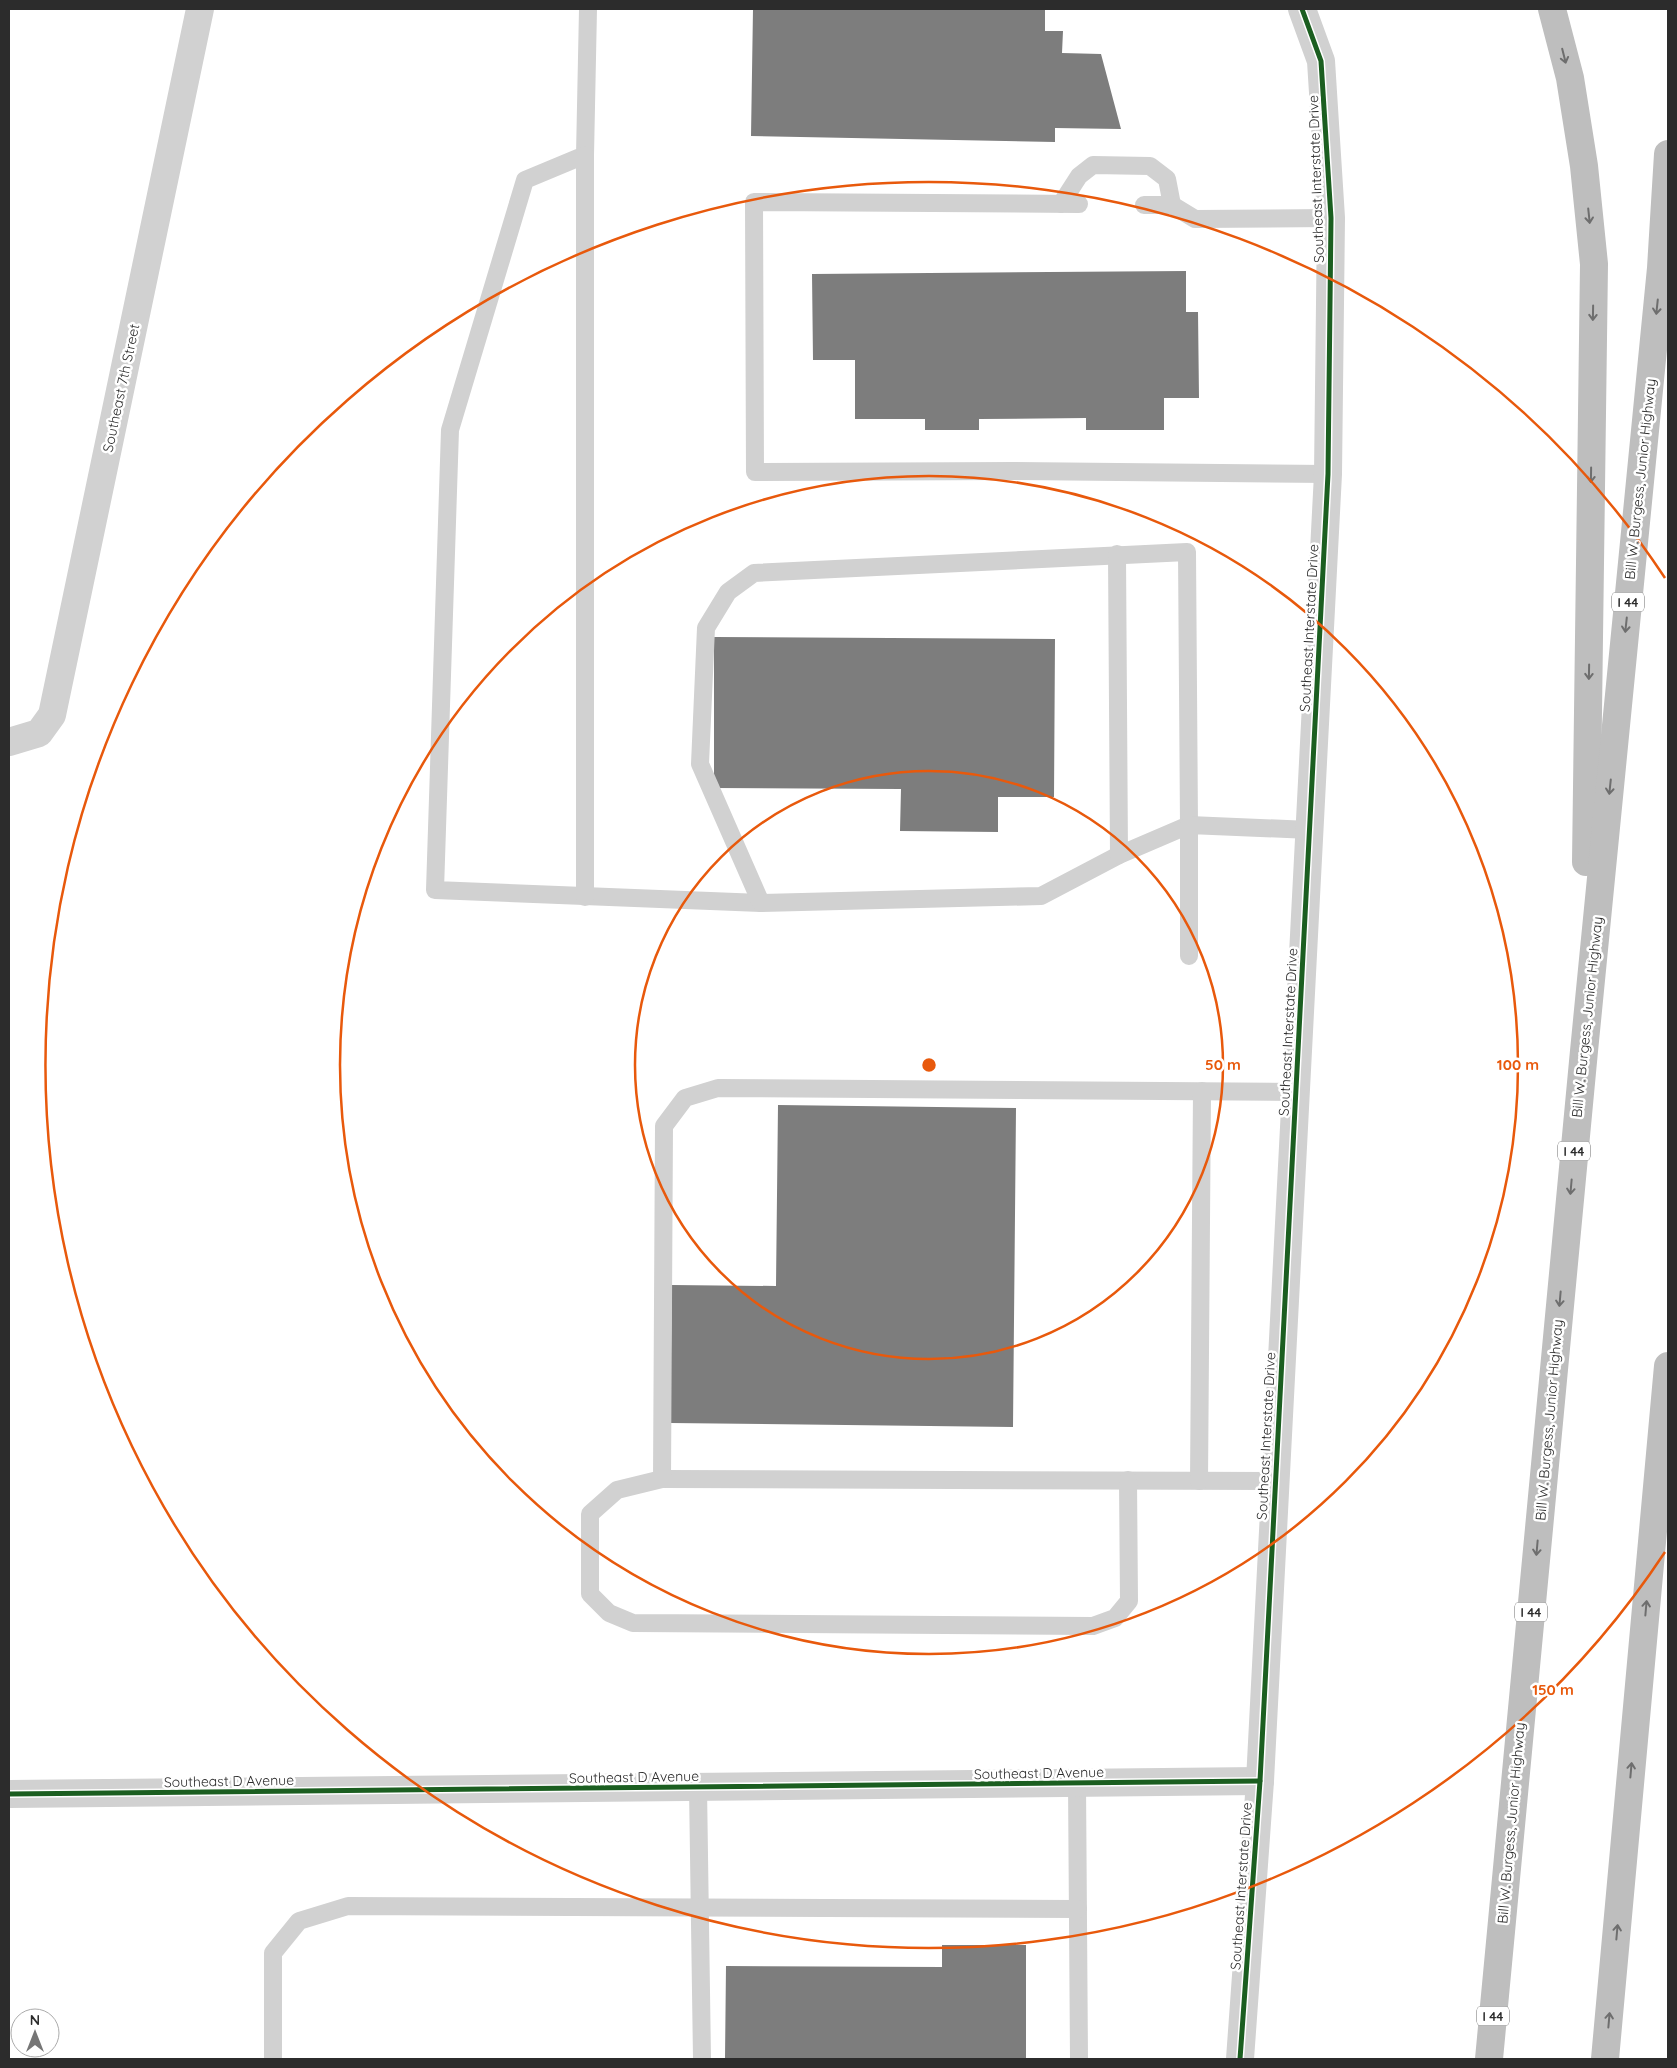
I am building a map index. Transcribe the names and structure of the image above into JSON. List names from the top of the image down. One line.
{"streets":{"highway":["Bill W. Burgess, Junior Highway","I 44"],"street":["Southeast Interstate Drive","Southeast 7th Street","Southeast D Avenue"]},"crossings":[["Southeast Interstate Drive","Southeast D Avenue"]],"north":"top","rings":["50 m","100 m","150 m"]}
